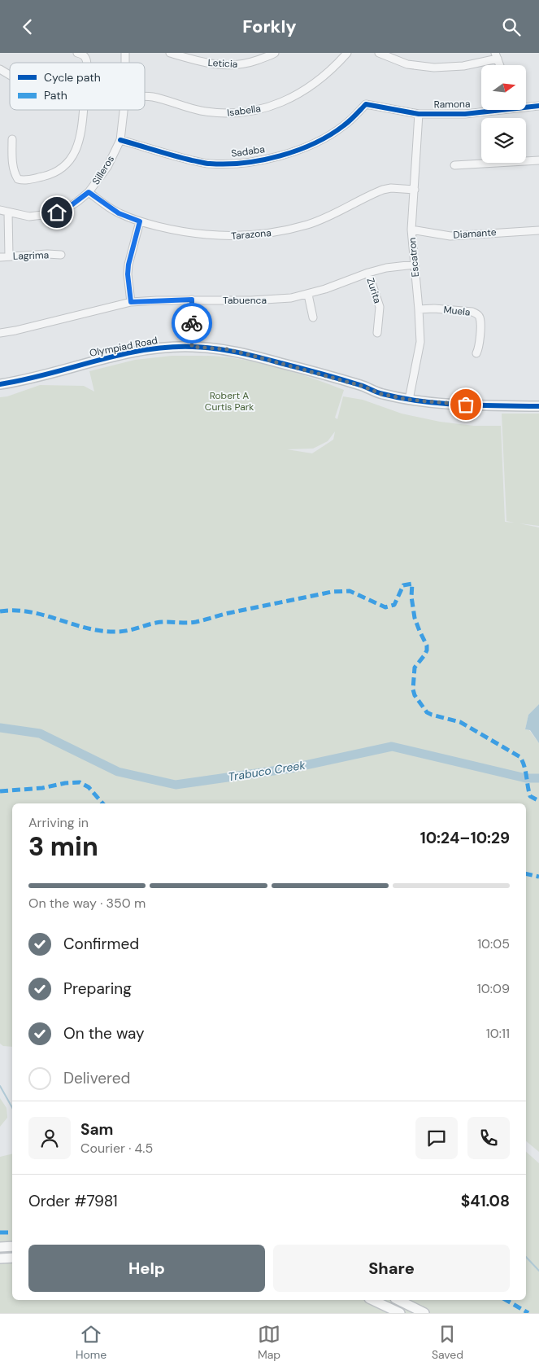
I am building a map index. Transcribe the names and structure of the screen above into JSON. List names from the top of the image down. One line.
{"streets":{"main road":["Olympiad Road"],"street":["Leticia","Ramona","Isabella","Sadaba","Silleros","Diamante","Tarazona","Lagrima","Escatron","Zurita","Tabuenca","Muela"]},"crossings":[["Ramona","Sadaba"],["Ramona","Escatron"],["Sadaba","Silleros"],["Silleros","Tarazona"],["Diamante","Escatron"],["Tarazona","Escatron"],["Escatron","Tabuenca"],["Escatron","Muela"],["Escatron","Olympiad Road"],["Zurita","Tabuenca"]],"water":["Trabuco Creek"],"parks":["Robert A Curtis Park"],"legend":["Cycle path","Path"],"north":"right","page":{"header":"Forkly","heading":["3 min","Arriving in","10:24–10:29"],"panel":["Sam","Courier · 4.5","Order #7981","$41.08"],"bar":"On the way · 350 m","list":[["Confirmed","10:05"],["Preparing","10:09"],["On the way","10:11"],"Delivered"],"buttons":["Help","Share"],"tabs":["Home","Map","Saved"]}}
